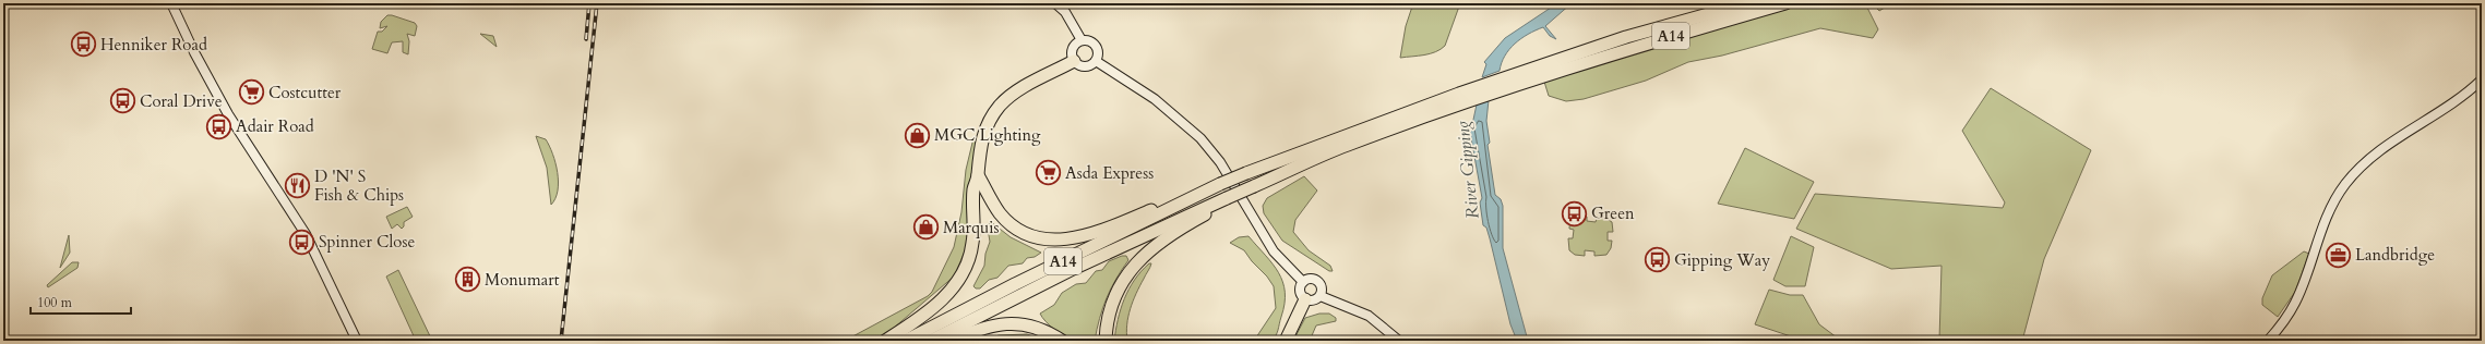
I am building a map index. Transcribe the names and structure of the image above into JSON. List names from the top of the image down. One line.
{"streets":{"highway":["A14"]},"water":["River Gipping"],"places":{"bus stop":["Henniker Road","Coral Drive","Adair Road","Green","Spinner Close","Gipping Way"],"supermarket":["Costcutter","Asda Express"],"shop":["MGC Lighting","Marquis"],"restaurant":["D 'N' S Fish & Chips"],"office":["Landbridge"],"building":["Monumart"]},"scale_bar":"100 m"}
